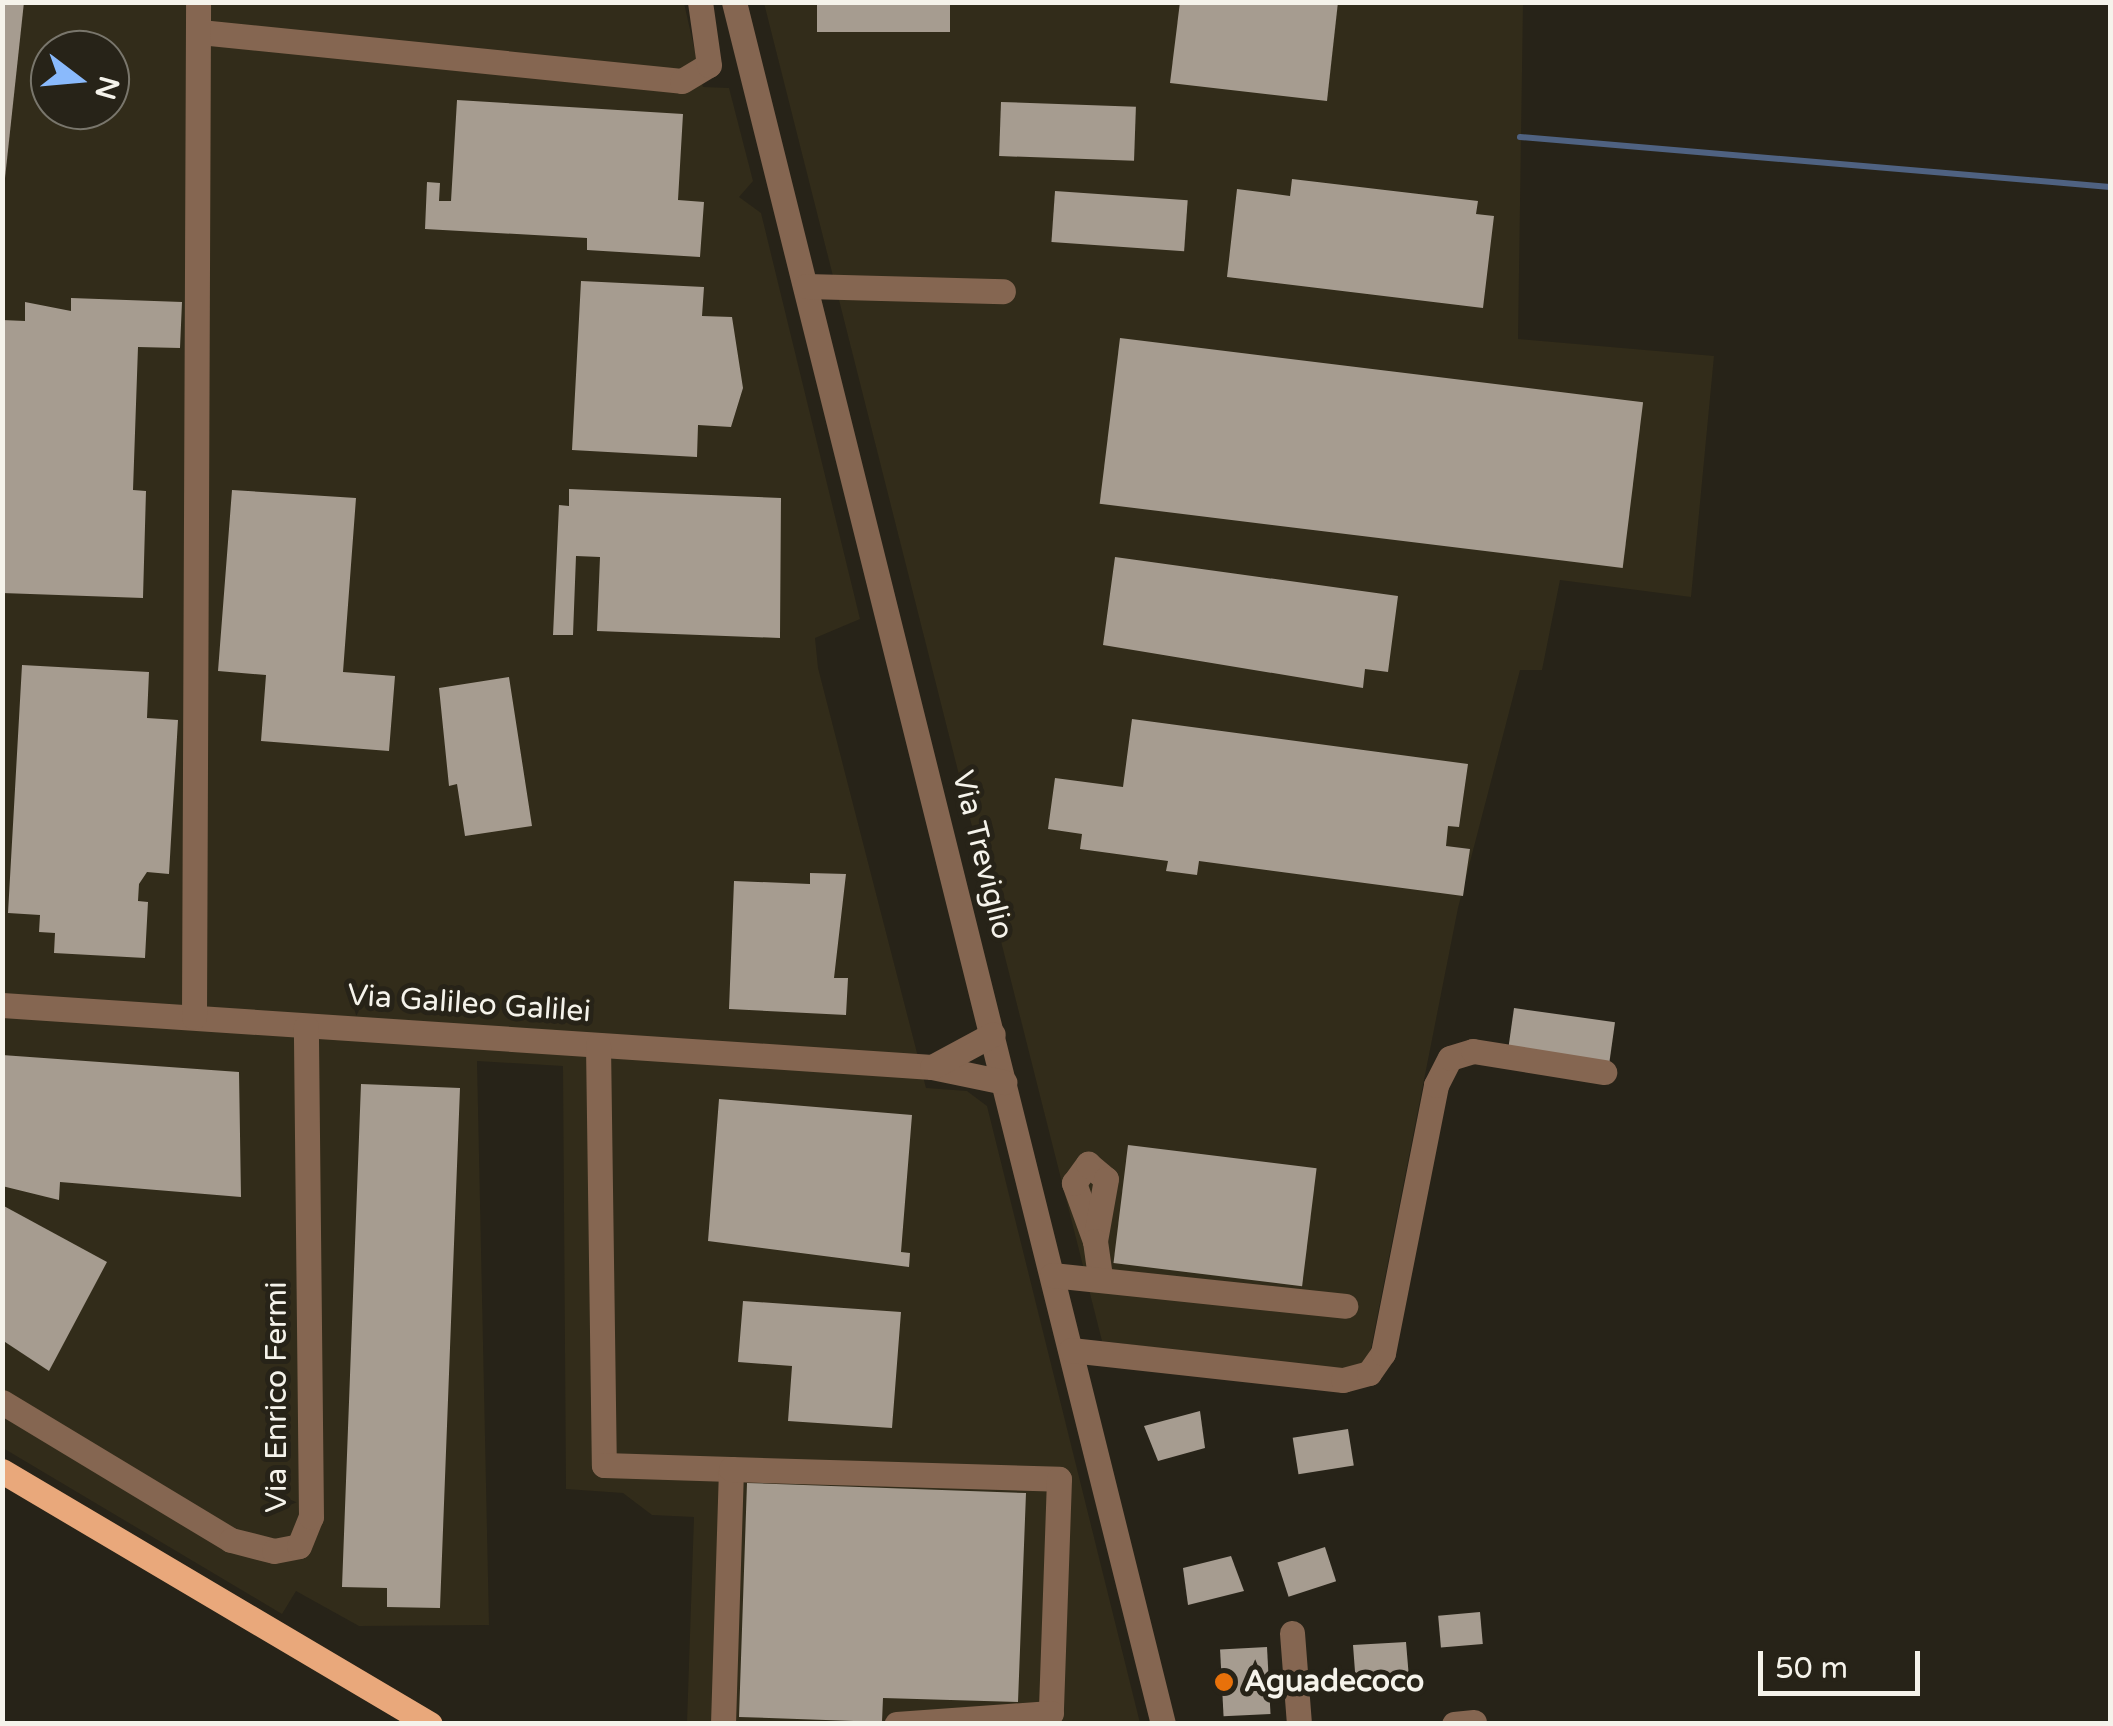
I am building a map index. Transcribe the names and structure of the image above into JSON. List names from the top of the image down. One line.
{"streets":{"street":["Via Treviglio","Via Galileo Galilei","Via Enrico Fermi"]},"crossings":[["Via Treviglio","Via Galileo Galilei"],["Via Galileo Galilei","Via Enrico Fermi"]],"places":["Aguadecoco"],"scale_bar":"50 m","north":"right"}
